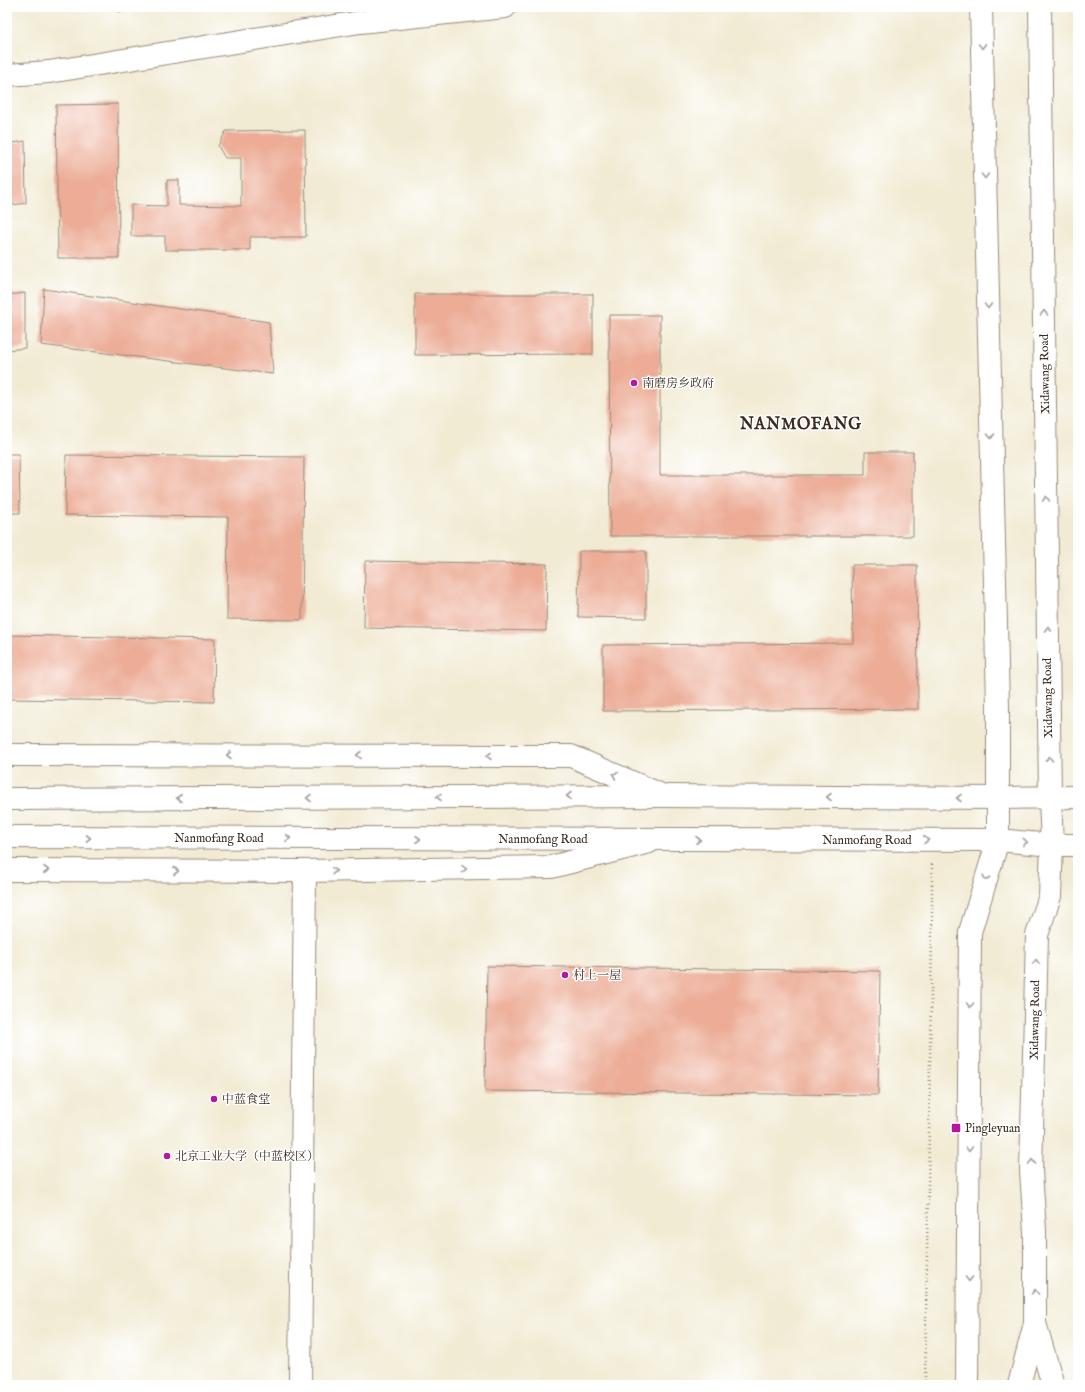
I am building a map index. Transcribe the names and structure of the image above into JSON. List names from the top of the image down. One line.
{"streets":{"main road":["Xidawang Road","Nanmofang Road"]},"crossings":[["Xidawang Road","Nanmofang Road"]],"districts":["NANMOFANG"],"places":{"other":["南磨房乡政府","村上一屋","中蓝食堂","北京工业大学（中蓝校区）"],"transit":["Pingleyuan"]}}
